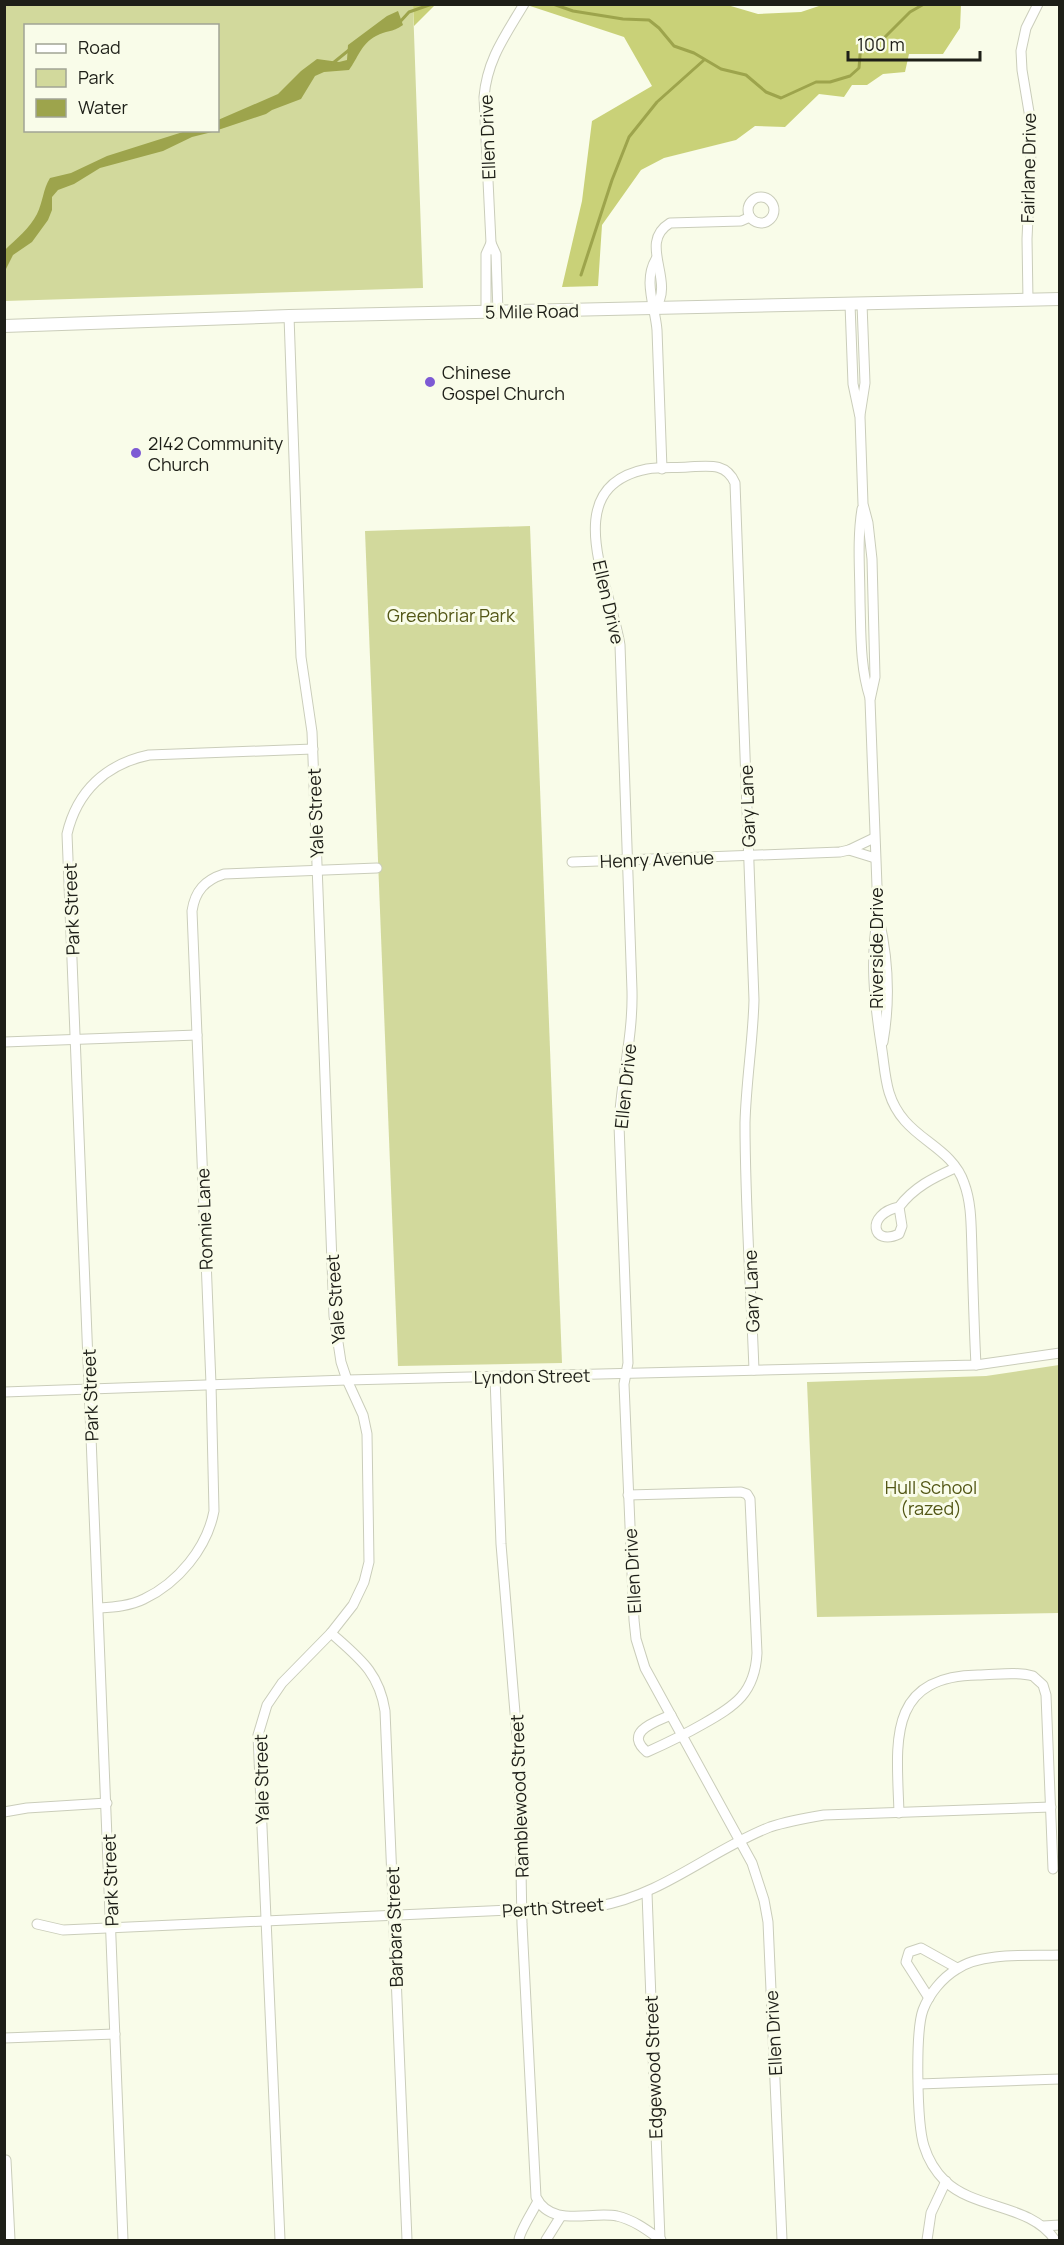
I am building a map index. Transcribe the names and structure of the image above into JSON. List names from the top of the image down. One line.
{"streets":{"main road":["5 Mile Road"],"street":["Ellen Drive","Fairlane Drive","Gary Lane","Yale Street","Henry Avenue","Park Street","Riverside Drive","Ronnie Lane","Lyndon Street","Ramblewood Street","Perth Street","Barbara Street","Edgewood Street"]},"crossings":[["Ellen Drive","5 Mile Road"],["Ellen Drive","Gary Lane"],["Ellen Drive","Henry Avenue"],["Ellen Drive","Lyndon Street"],["Ellen Drive","Perth Street"],["Fairlane Drive","5 Mile Road"],["5 Mile Road","Yale Street"],["5 Mile Road","Riverside Drive"],["Gary Lane","Henry Avenue"],["Gary Lane","Lyndon Street"],["Yale Street","Park Street"],["Yale Street","Ronnie Lane"],["Yale Street","Lyndon Street"],["Yale Street","Perth Street"],["Yale Street","Barbara Street"],["Henry Avenue","Riverside Drive"],["Park Street","Ronnie Lane"],["Park Street","Lyndon Street"],["Park Street","Perth Street"],["Riverside Drive","Lyndon Street"],["Ronnie Lane","Lyndon Street"],["Lyndon Street","Ramblewood Street"],["Ramblewood Street","Perth Street"],["Perth Street","Barbara Street"],["Perth Street","Edgewood Street"]],"parks":["Greenbriar Park","Hull School (razed)"],"places":["Chinese Gospel Church","2|42 Community Church"],"legend":["Road","Park","Water"],"scale_bar":"100 m"}
